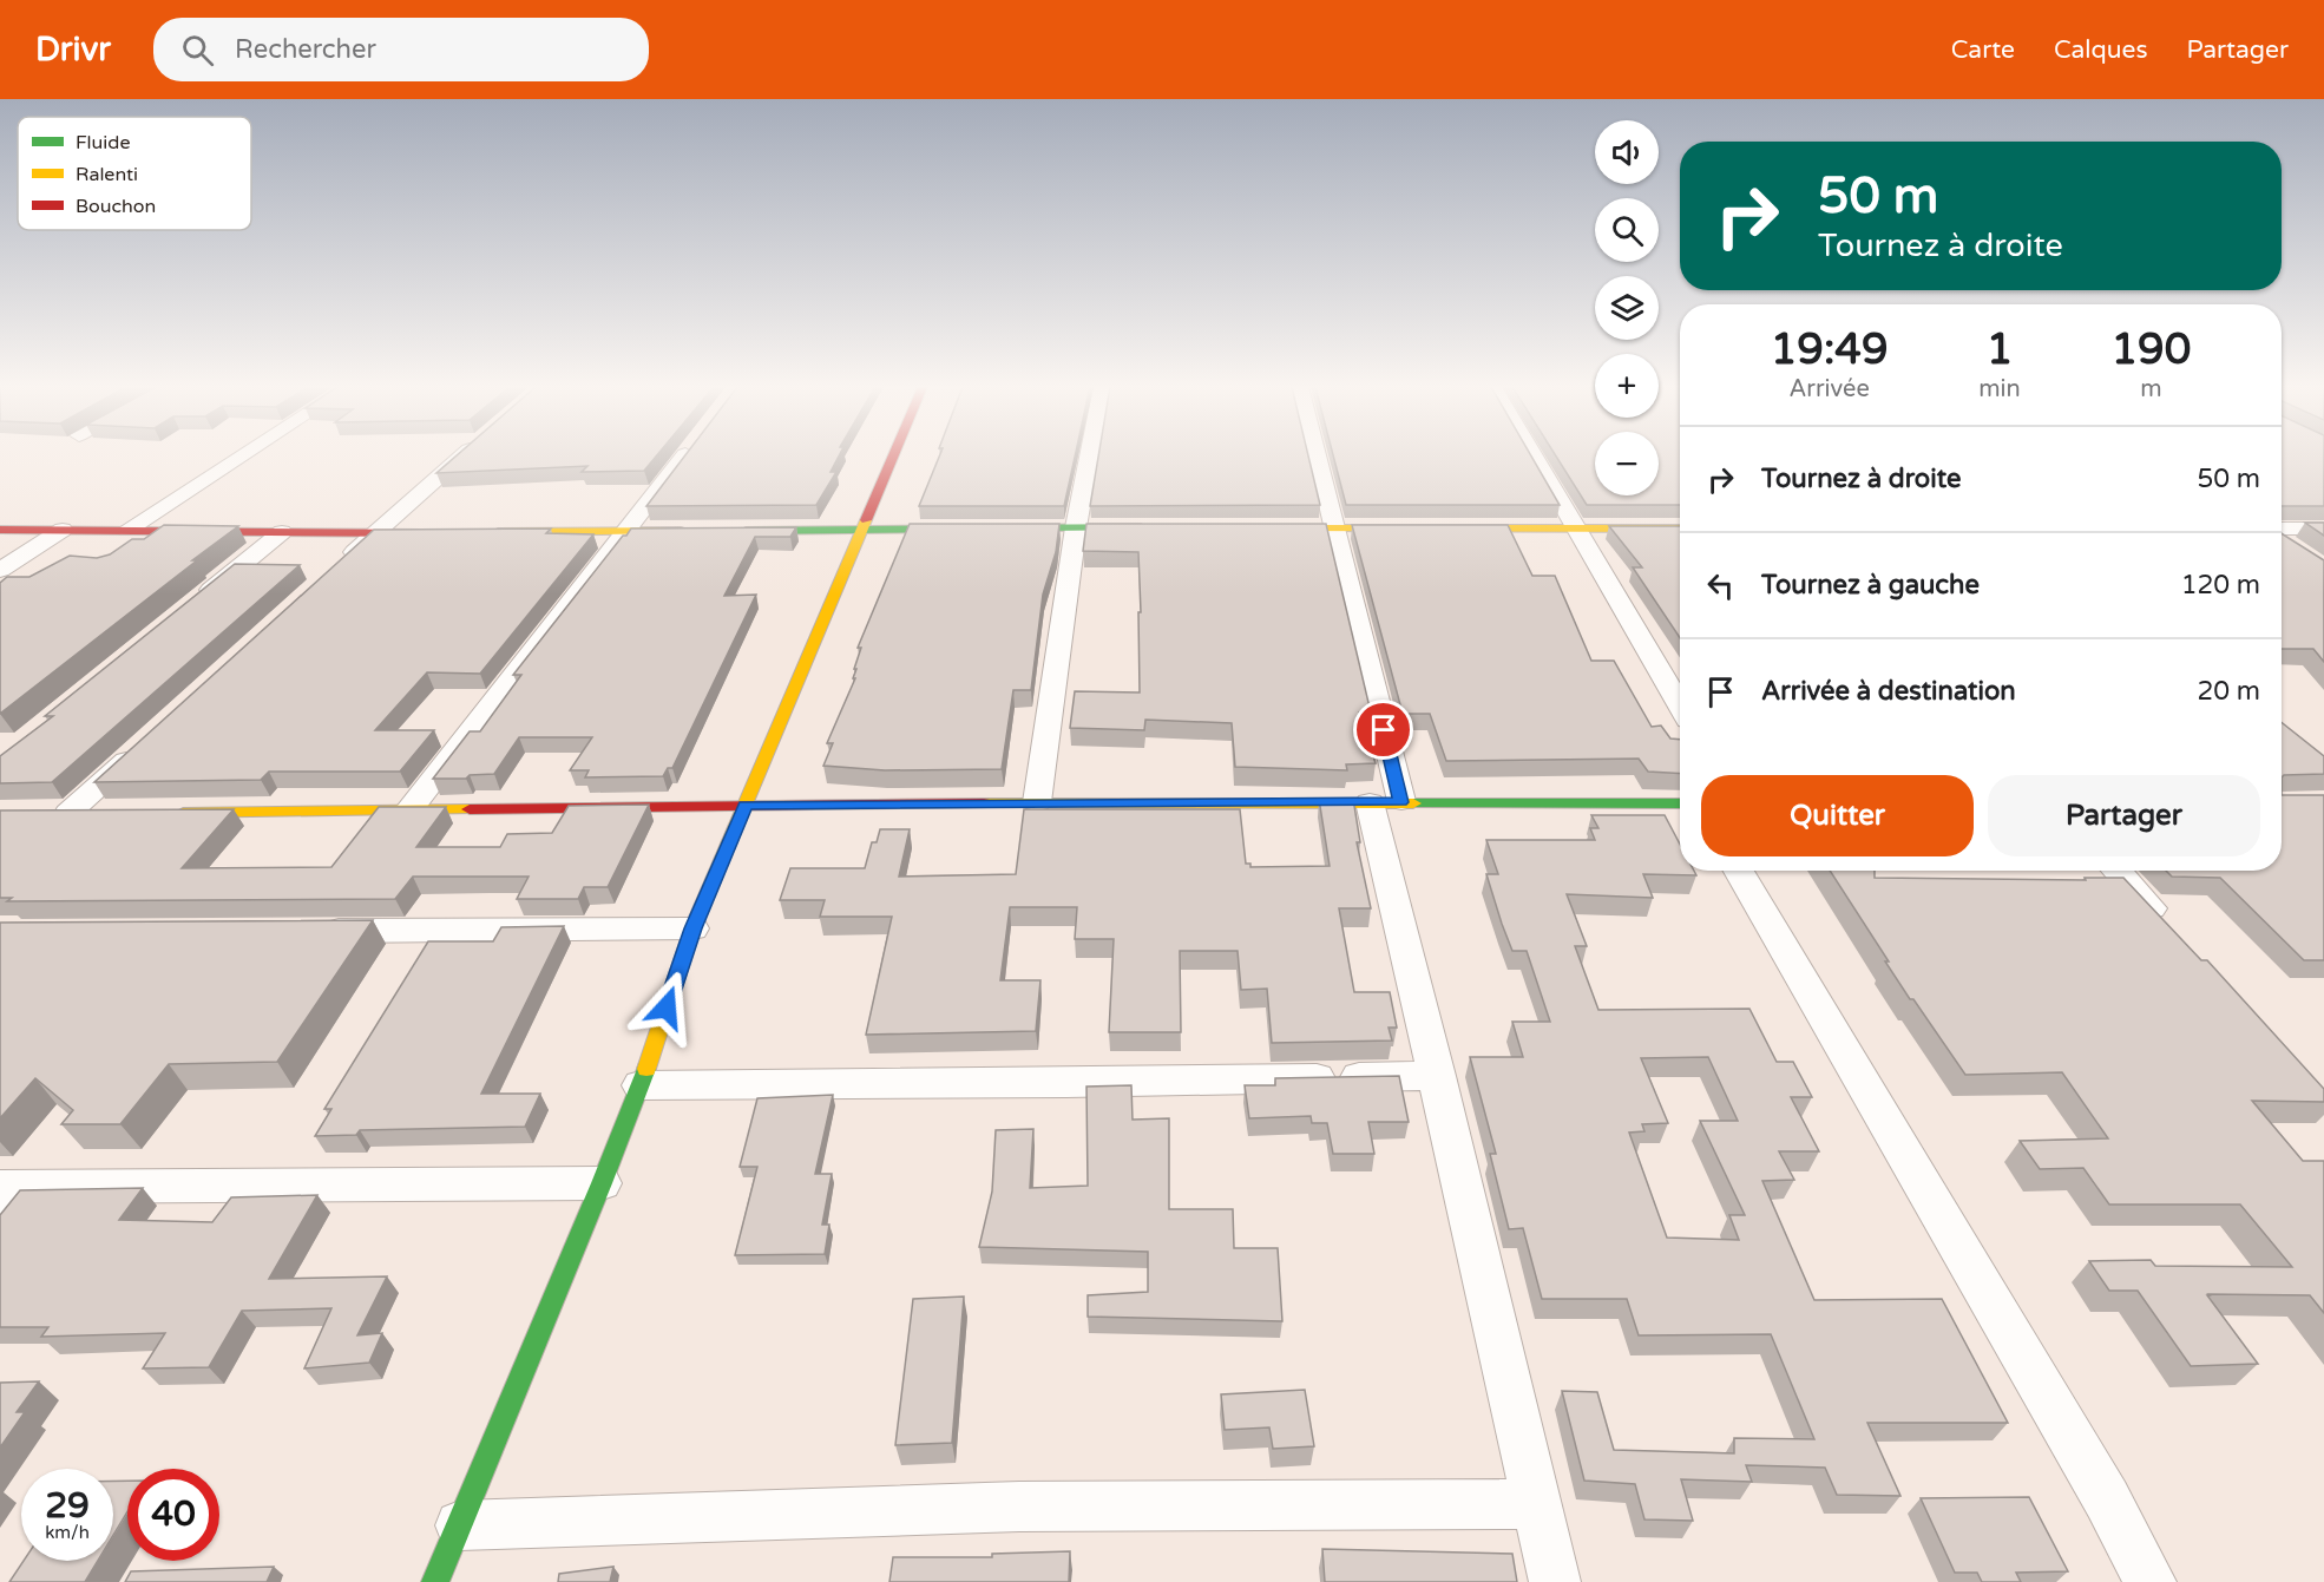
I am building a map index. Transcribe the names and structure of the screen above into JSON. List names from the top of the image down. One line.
{"legend":["Fluide","Ralenti","Bouchon"],"page":{"header":"Drivr","search":"Rechercher","nav":["Carte","Calques","Partager"],"map_buttons":["+","−"],"turn":["50 m","Tournez à droite"],"eta":["19:49","Arrivée","1","min","190","m"],"list":[{"name":"Tournez à droite","value":"50 m"},{"name":"Tournez à gauche","value":"120 m"},{"name":"Arrivée à destination","value":"20 m"}],"buttons":["Quitter","Partager"],"speed":"29 km/h","limit":"40"}}
